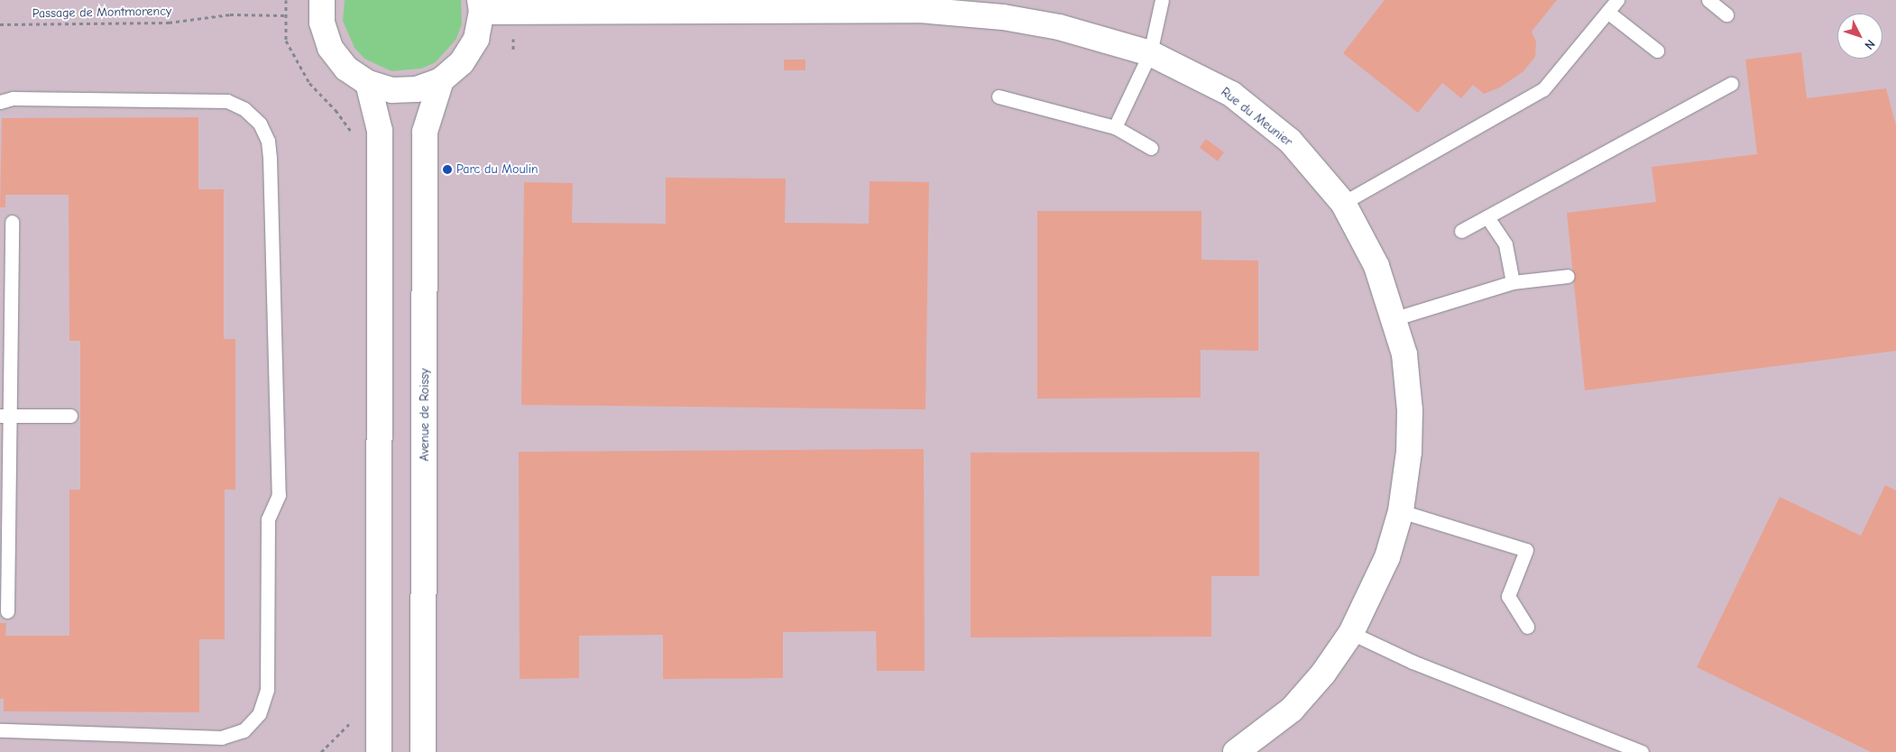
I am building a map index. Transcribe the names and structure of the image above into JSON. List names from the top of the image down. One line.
{"streets":{"street":["Rue du Meunier","Avenue de Roissy"],"path":["Passage de Montmorency"]},"places":["Parc du Moulin"],"north":"bottom right"}
